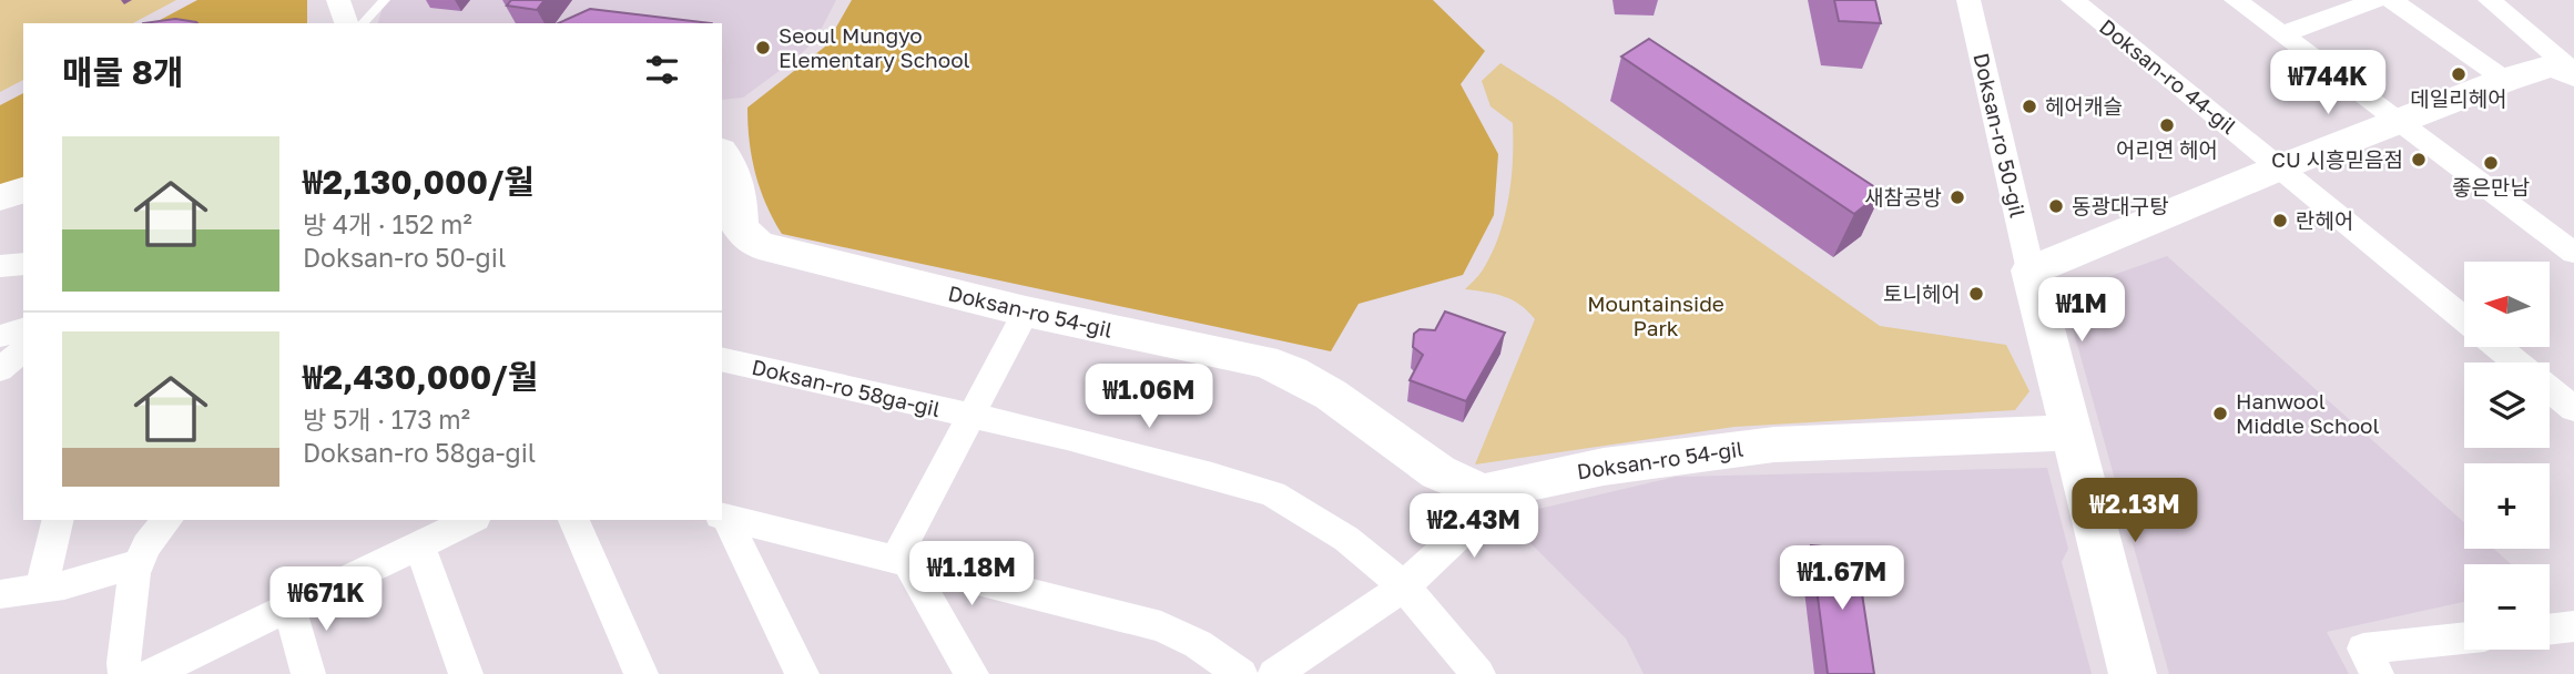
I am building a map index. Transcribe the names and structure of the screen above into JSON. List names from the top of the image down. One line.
{"streets":{"street":["Doksan-ro 44-gil","Doksan-ro 50-gil","Doksan-ro 54-gil","Doksan-ro 58ga-gil"]},"crossings":[["Doksan-ro 50-gil","Doksan-ro 54-gil"],["Doksan-ro 54-gil","Doksan-ro 58ga-gil"]],"parks":["Mountainside Park"],"places":["Seoul Mungyo Elementary School","데일리헤어","헤어캐슬","어리연 헤어","CU 시흥믿음점","좋은만남","새참공방","동광대구탕","란헤어","토니헤어","Hanwool Middle School"],"north":"left","page":{"heading":"매물 8개","price":["₩744K","₩1M","₩1.06M","₩2.13M","₩2.43M","₩1.18M","₩1.67M","₩671K"],"list":[{"name":"₩2,130,000/월","note":"방 4개 · 152 m² · Doksan-ro 50-gil"},{"name":"₩2,430,000/월","note":"방 5개 · 173 m² · Doksan-ro 58ga-gil"}],"map_buttons":["+","−"]}}
